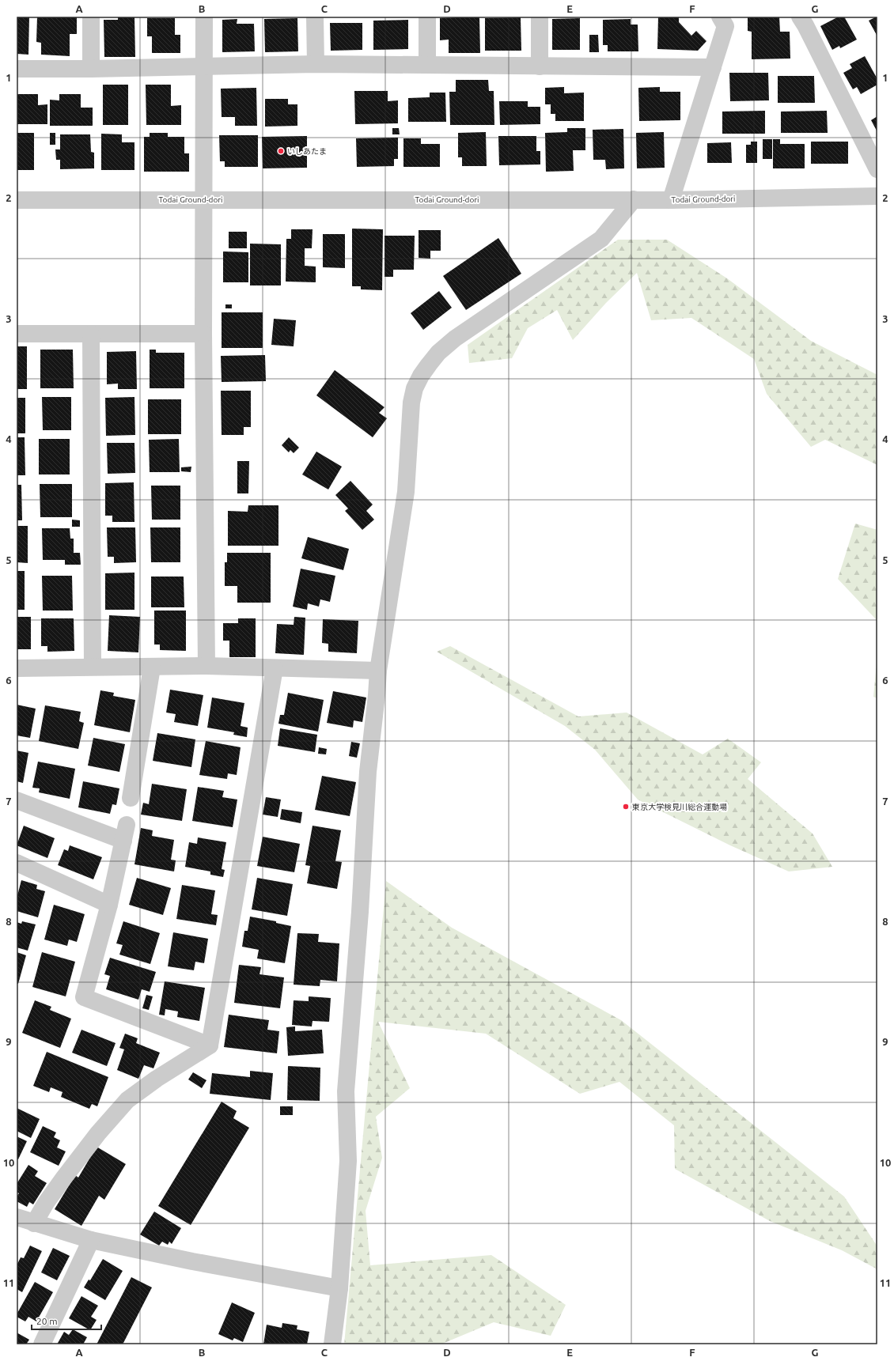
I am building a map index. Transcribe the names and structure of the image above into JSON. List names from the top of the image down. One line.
{"streets":{"street":["Todai Ground-dori"]},"places":["いしあたま","東京大学検見川総合運動場"],"scale_bar":"20 m","grid":{"columns":["A","B","C","D","E","F","G"],"rows":["1","2","3","4","5","6","7","8","9","10","11"]}}
